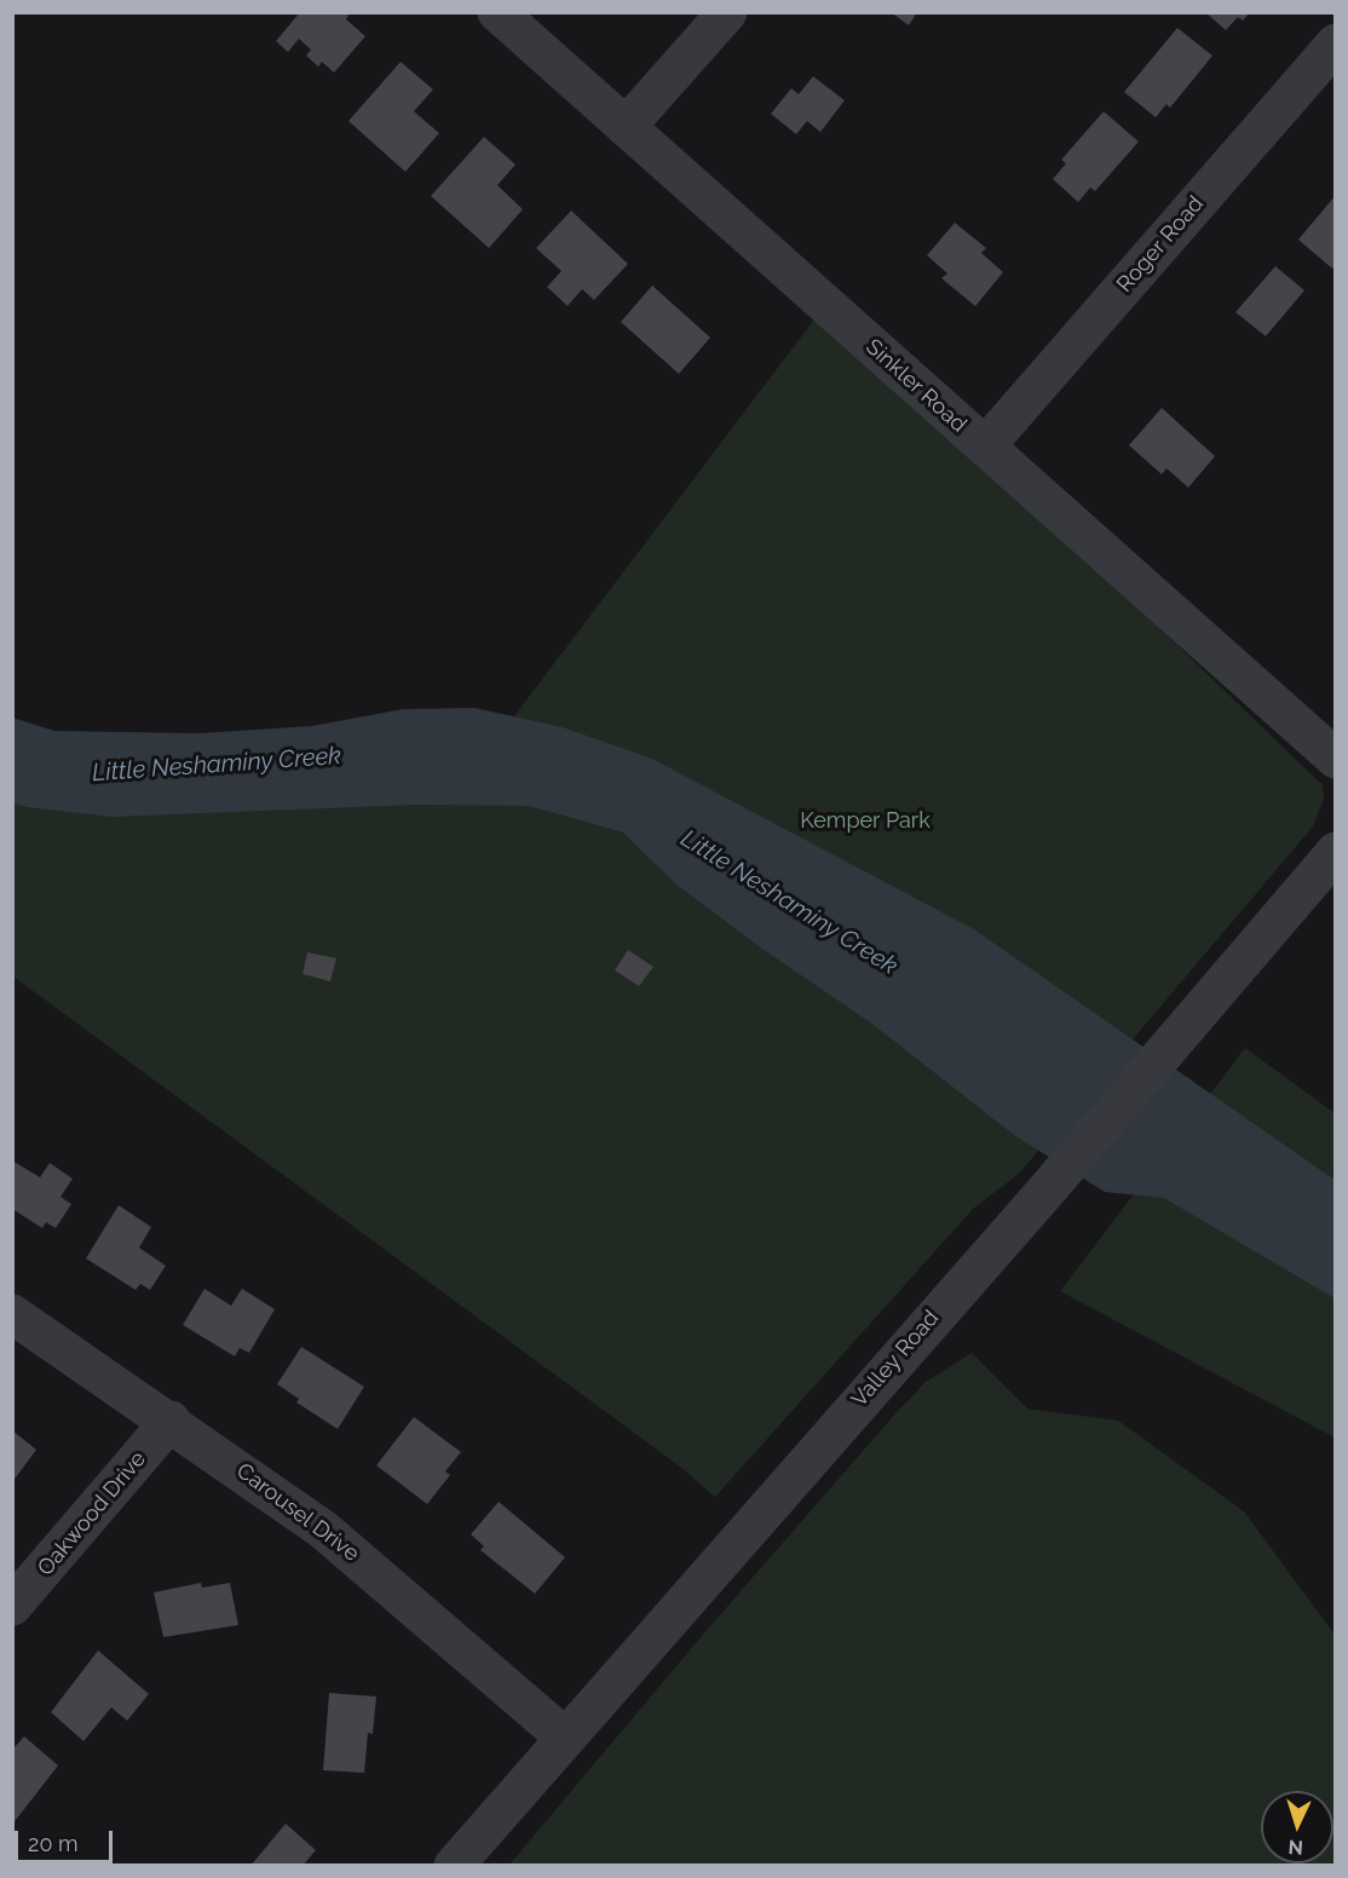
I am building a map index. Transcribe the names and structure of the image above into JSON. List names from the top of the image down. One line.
{"streets":{"street":["Roger Road","Sinkler Road","Valley Road","Carousel Drive","Oakwood Drive"]},"crossings":[["Roger Road","Sinkler Road"],["Valley Road","Carousel Drive"],["Carousel Drive","Oakwood Drive"]],"water":["Little Neshaminy Creek"],"parks":["Kemper Park"],"scale_bar":"20 m","north":"bottom"}
